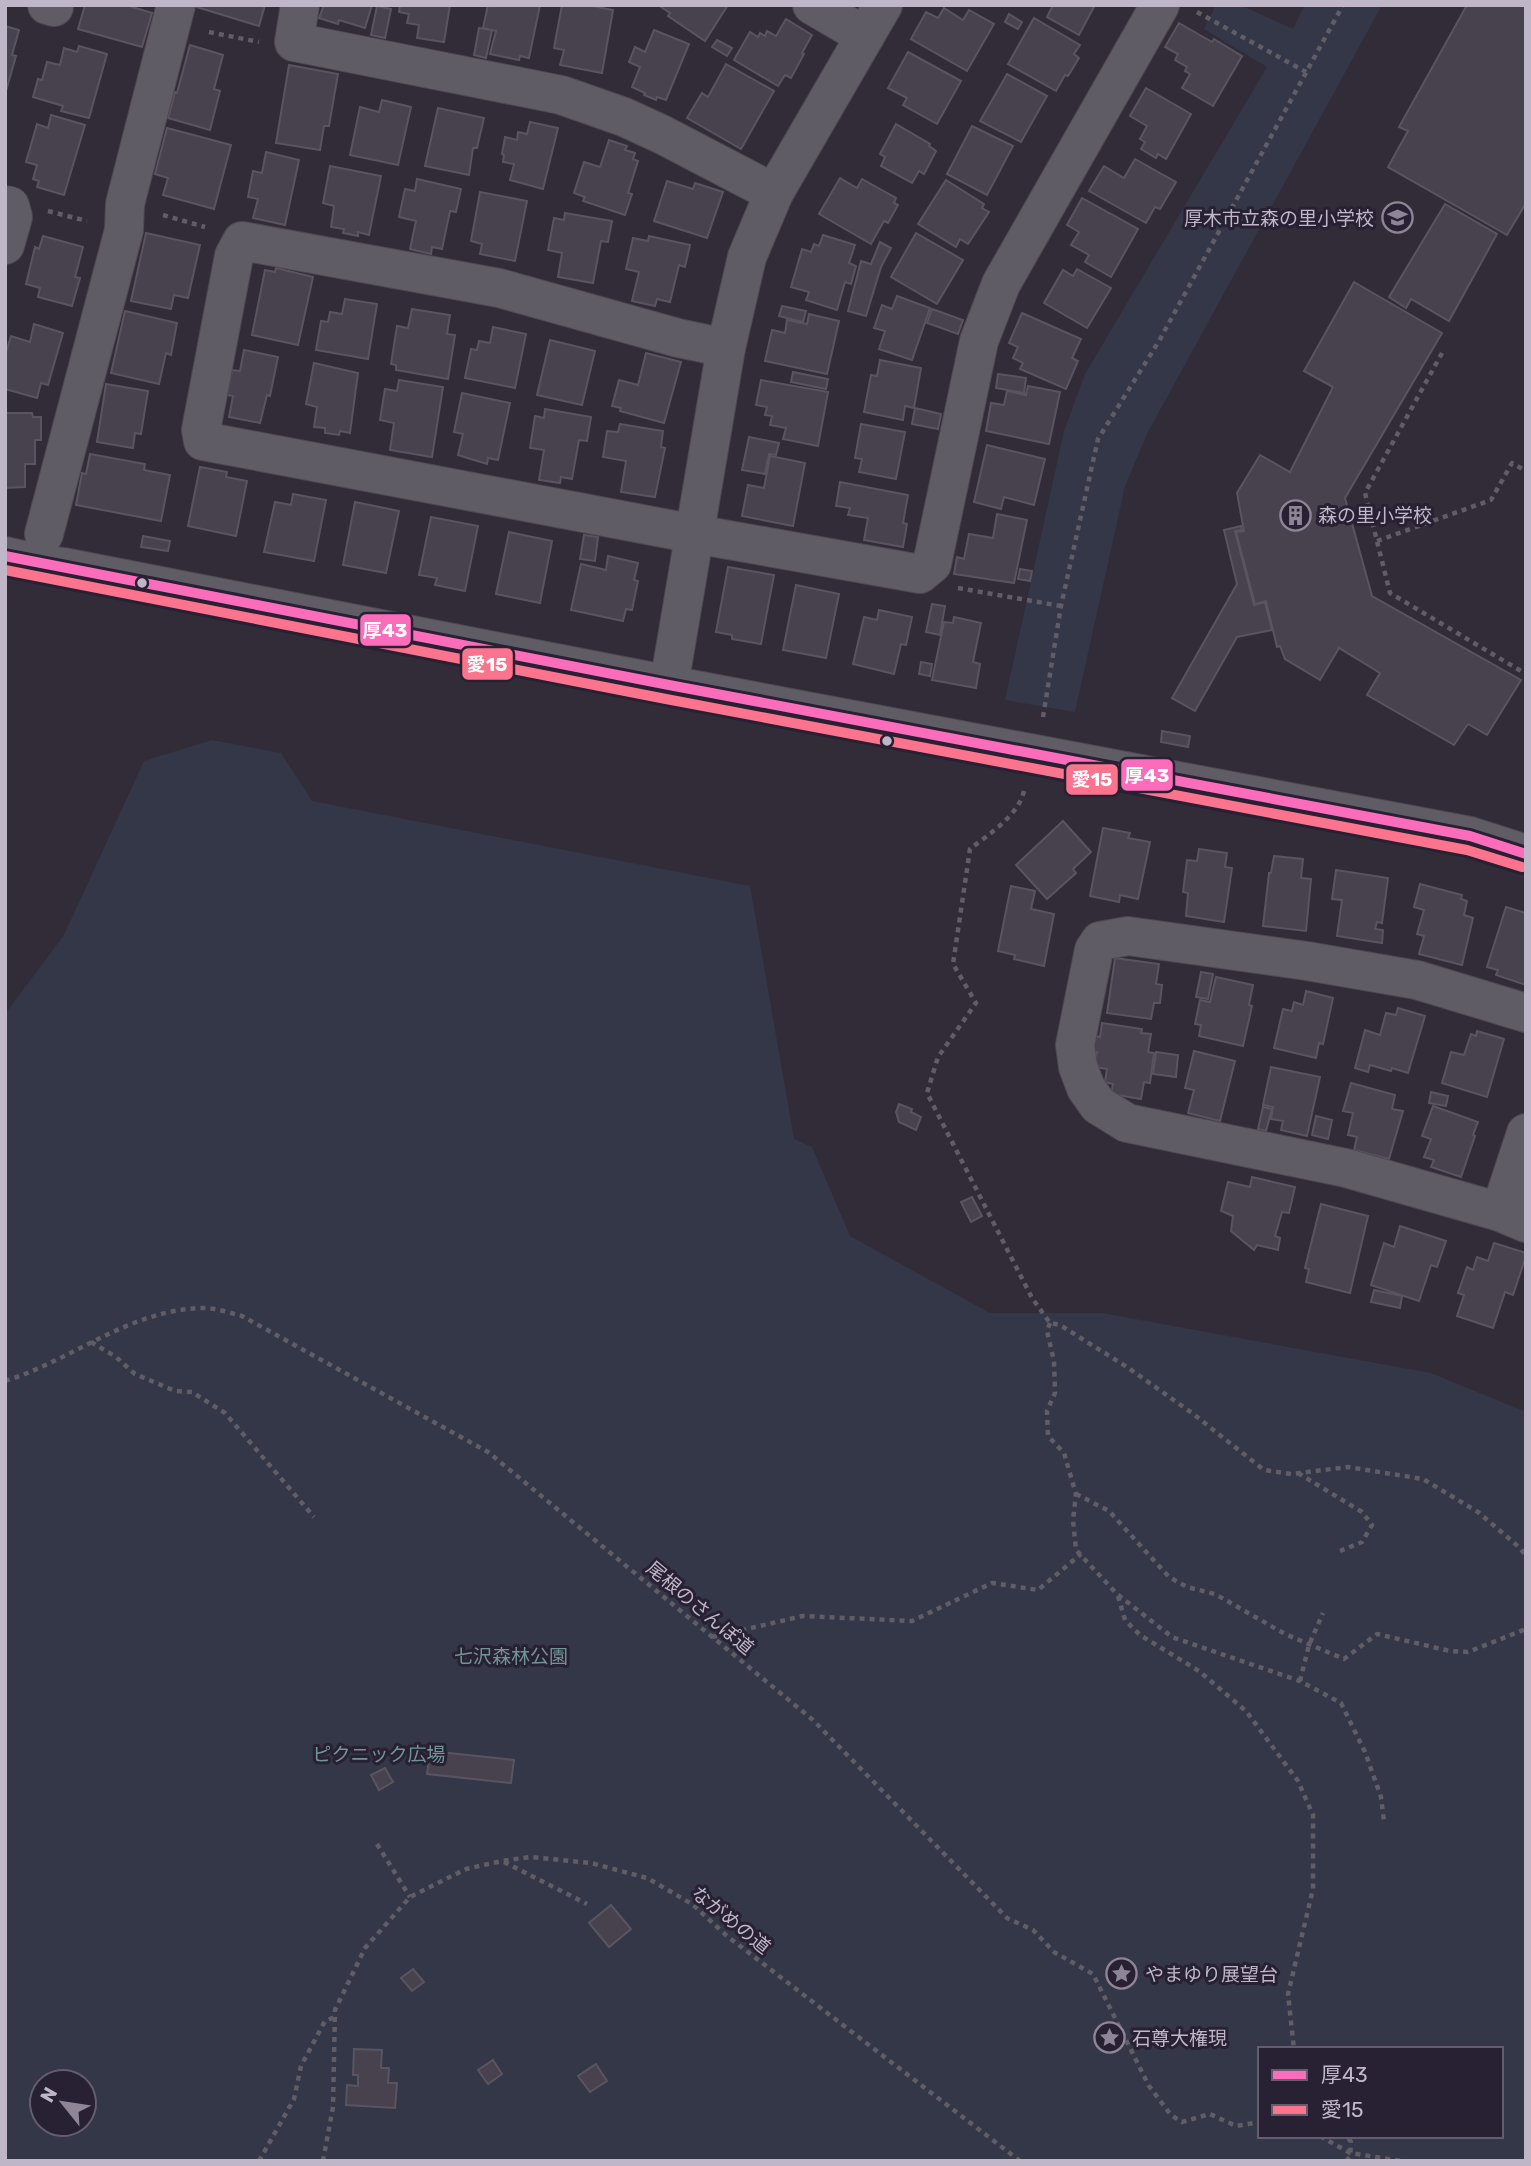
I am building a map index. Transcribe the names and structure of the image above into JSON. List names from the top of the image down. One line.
{"streets":{"path":["尾根のさんぽ道","ながめの道"]},"parks":["七沢森林公園","ピクニック広場"],"places":{"school or university":["厚木市立森の里小学校"],"building":["森の里小学校"],"place":["やまゆり展望台","石尊大権現"]},"lines":["transit line 厚43","transit line 愛15"],"legend":["厚43","愛15"],"north":"top left"}
